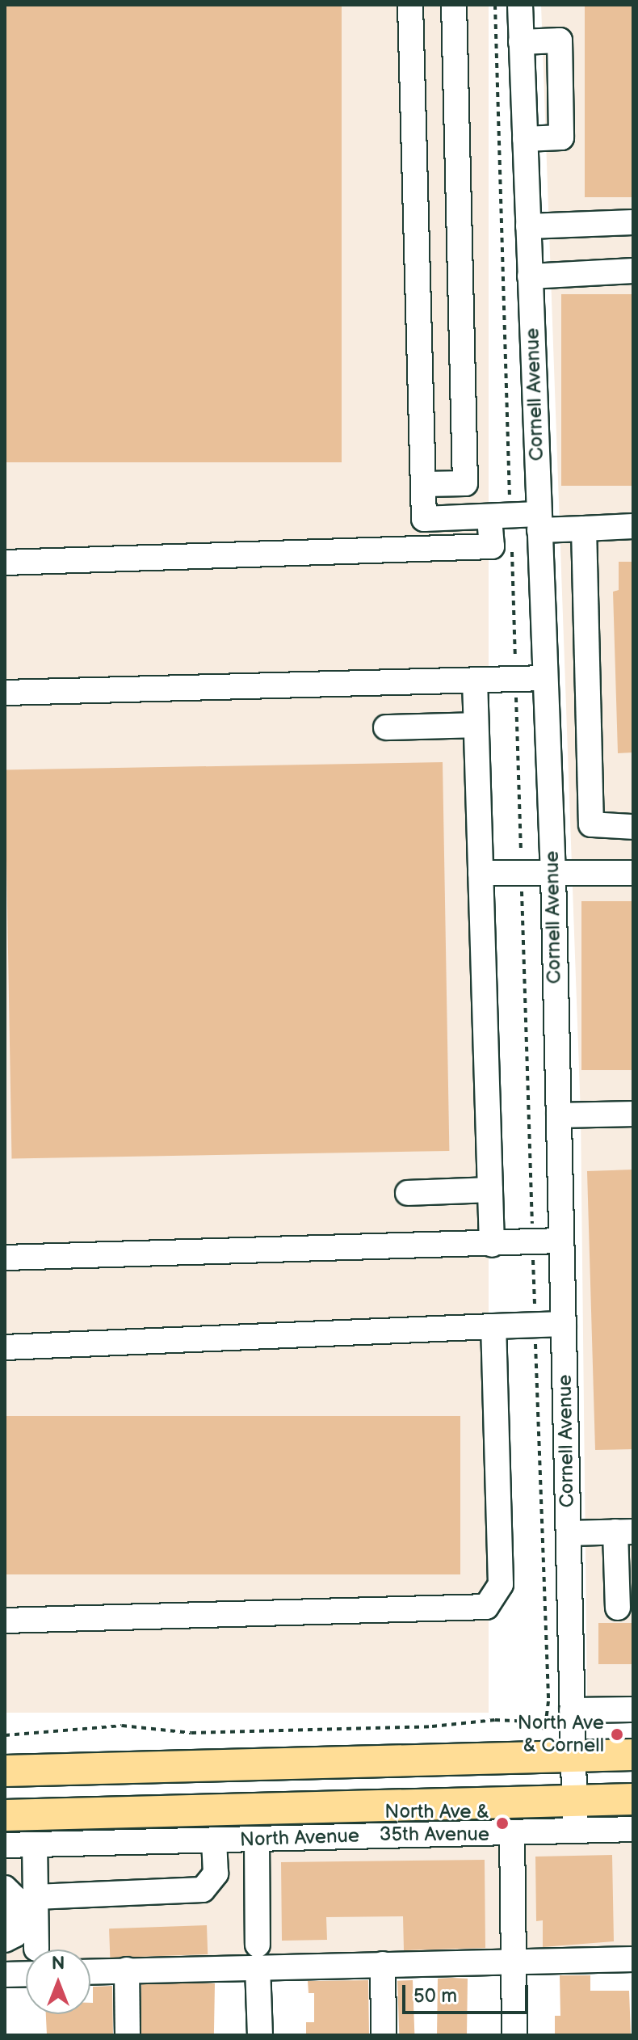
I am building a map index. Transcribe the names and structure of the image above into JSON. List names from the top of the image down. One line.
{"streets":{"main road":["North Avenue"],"street":["Cornell Avenue"]},"crossings":[["Cornell Avenue","North Avenue"]],"places":["North Ave & Cornell","North Ave & 35th Avenue"],"scale_bar":"50 m","north":"top"}
